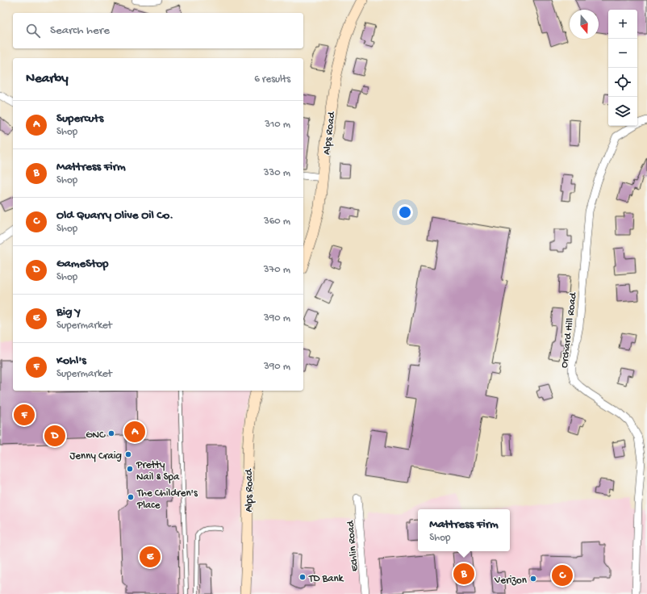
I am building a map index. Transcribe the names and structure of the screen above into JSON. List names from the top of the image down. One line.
{"streets":{"street":["Alps Road","Orchard Hill Road","Echlin Road"]},"places":["GNC","Jenny Craig","Pretty Nail & Spa","The Children's Place","TD Bank","Verizon"],"north":"bottom","page":{"map_buttons":["+","−"],"search":"Search here","heading":["Nearby","6 results"],"list":[{"mark":"A","name":"Supercuts","note":"Shop","value":"310 m"},{"mark":"B","name":"Mattress Firm","note":"Shop","value":"330 m"},{"mark":"C","name":"Old Quarry Olive Oil Co.","note":"Shop","value":"360 m"},{"mark":"D","name":"GameStop","note":"Shop","value":"370 m"},{"mark":"E","name":"Big Y","note":"Supermarket","value":"390 m"},{"mark":"F","name":"Kohl's","note":"Supermarket","value":"390 m"}],"pins":["F","A","D","E","B","C"],"popup":["Mattress Firm","Shop"]}}
